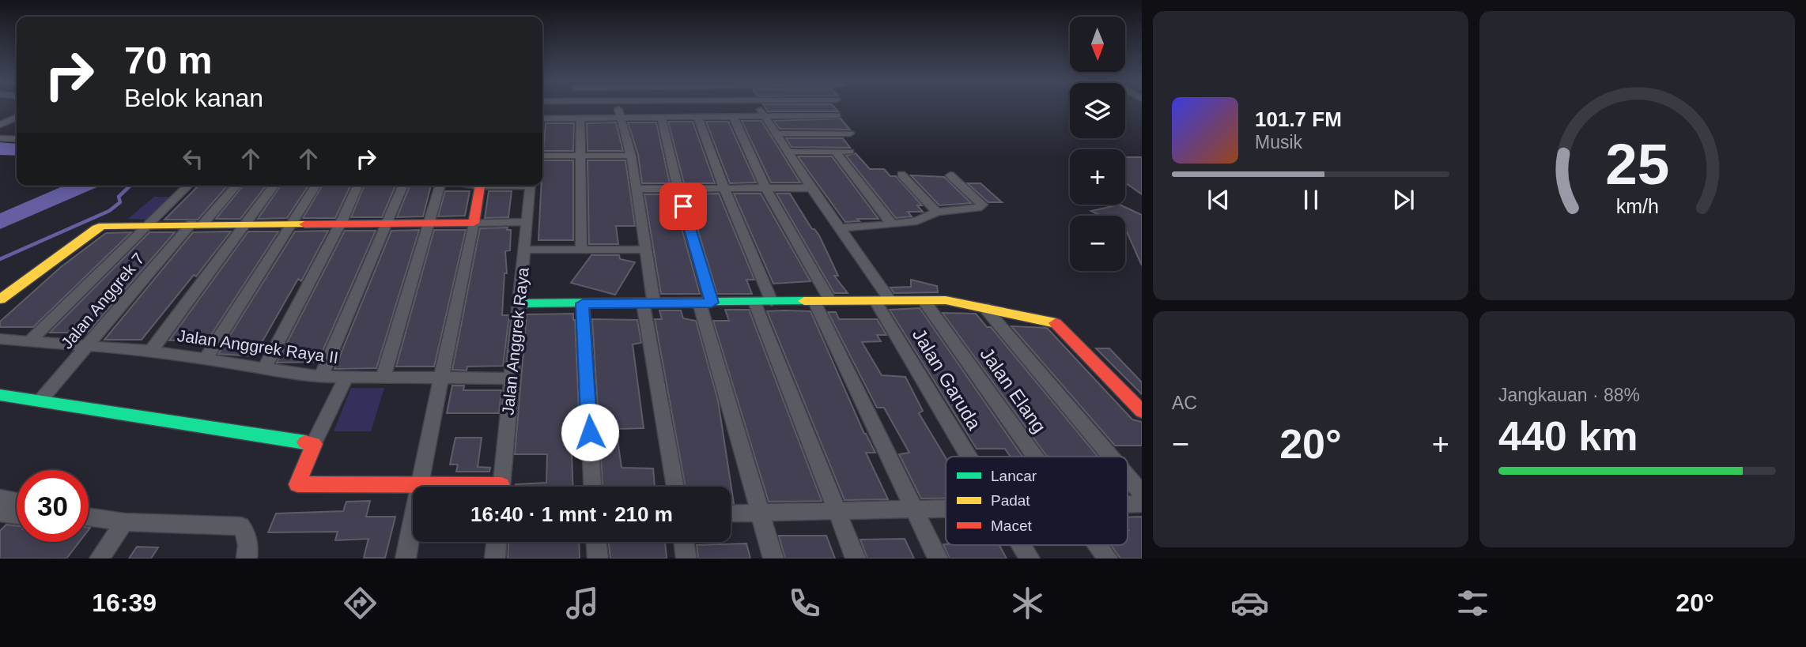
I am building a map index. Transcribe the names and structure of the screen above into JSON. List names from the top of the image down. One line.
{"streets":{"street":["Jalan Anggrek 7","Jalan Anggrek Raya","Jalan Anggrek Raya II","Jalan Garuda","Jalan Elang"]},"crossings":[["Jalan Anggrek 7","Jalan Anggrek Raya II"],["Jalan Anggrek Raya","Jalan Anggrek Raya II"]],"legend":["Lancar","Padat","Macet"],"north":"bottom","page":{"map_buttons":["+","−"],"turn":["70 m","Belok kanan"],"song":["101.7 FM","Musik"],"tile":["AC",["Jangkauan · 88%","440 km"]],"heat":["−","20°","+"],"limit":"30","trip":"16:40 · 1 mnt · 210 m","tabs":["16:39","20°"],"gauge":["25","km/h"]}}
